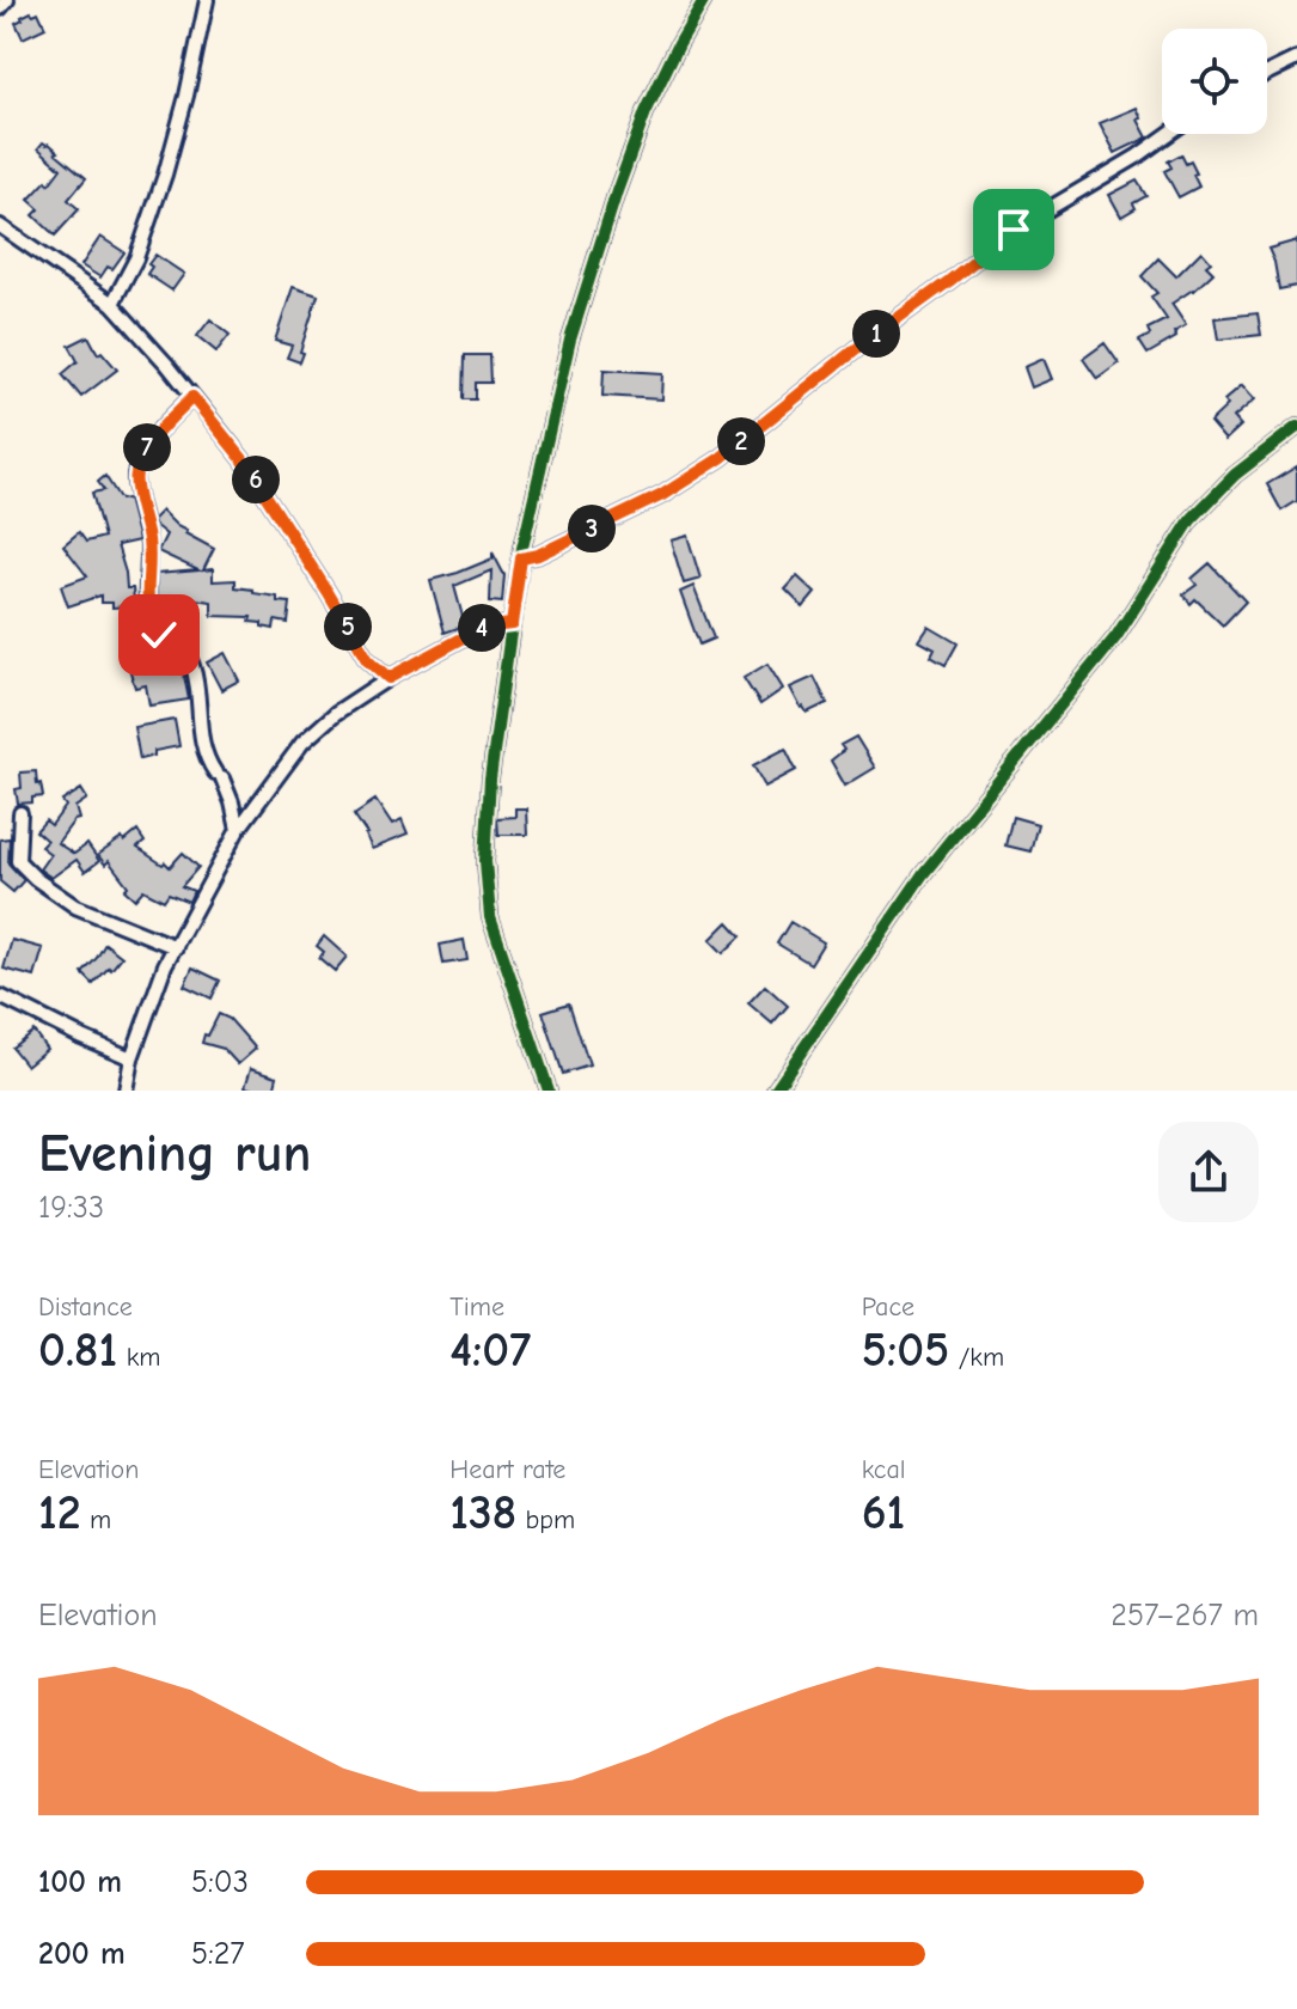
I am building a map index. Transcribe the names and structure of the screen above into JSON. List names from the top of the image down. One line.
{"page":{"pins":["1","2","7","6","3","5","4"],"heading":["Evening run","19:33"],"stats":[["Distance","0.81 km"],["Time","4:07"],["Pace","5:05 /km"],["Elevation","12 m"],["Heart rate","138 bpm"],["kcal","61"]],"chart":["Elevation","257–267 m"],"list":[{"name":"100 m","note":"5:03"},{"name":"200 m","note":"5:27"}]}}
